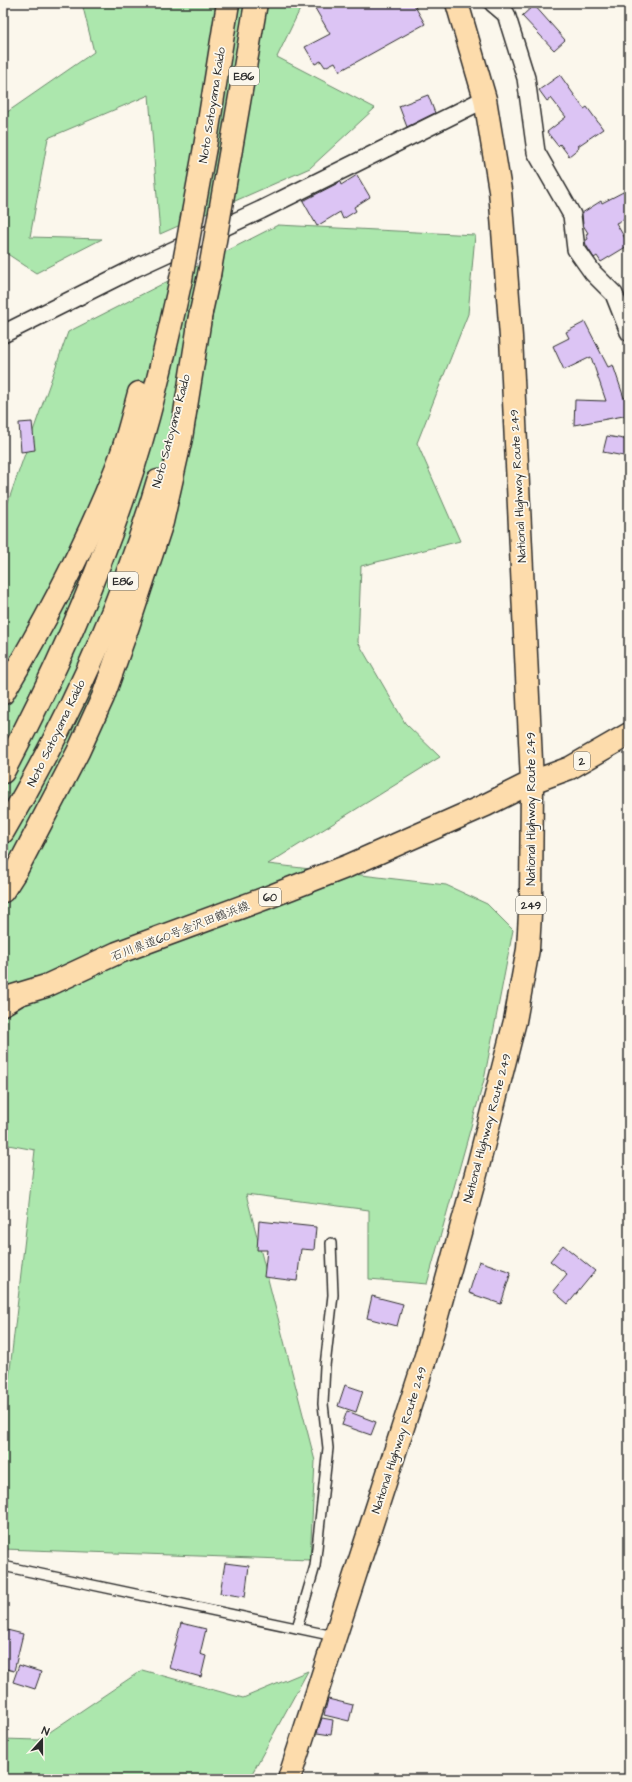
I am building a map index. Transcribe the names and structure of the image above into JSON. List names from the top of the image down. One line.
{"streets":{"main road":["E86","Noto Satoyama Kaido","National Highway Route 249","2","60","249","石川県道60号金沢田鶴浜線"]},"crossings":[["E86","Noto Satoyama Kaido"],["National Highway Route 249","2"],["National Highway Route 249","石川県道60号金沢田鶴浜線"],["2","石川県道60号金沢田鶴浜線"]],"north":"top"}
